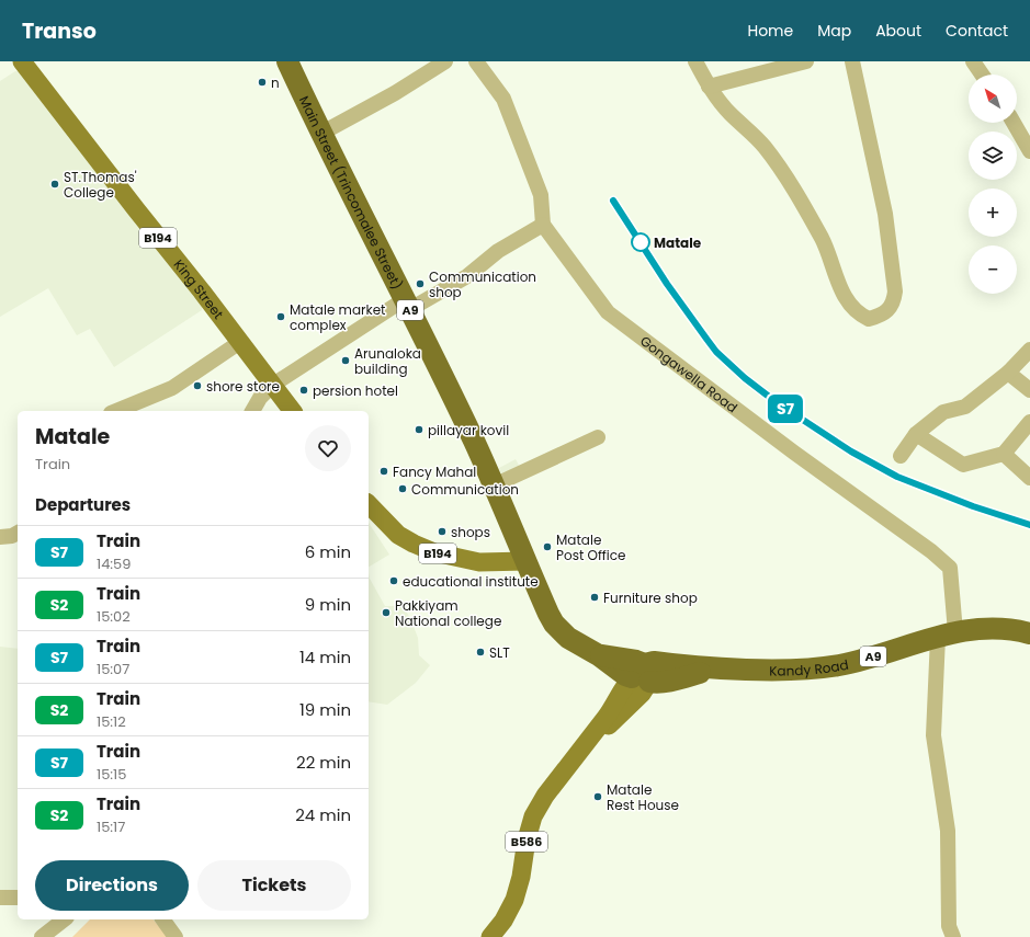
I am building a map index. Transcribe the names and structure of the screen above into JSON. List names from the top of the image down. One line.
{"streets":{"highway":["Main Street (Trincomalee Street)","A9","Kandy Road"],"main road":["B194","King Street","B586"],"street":["Gongawella Road"]},"crossings":[["Main Street (Trincomalee Street)","B194"],["Main Street (Trincomalee Street)","Kandy Road"],["B194","Kandy Road"],["Gongawella Road","Kandy Road"],["Kandy Road","B586"]],"places":["n","ST.Thomas' College","Matale","Communication shop","Matale market complex","Arunaloka building","shore store","persion hotel","pillayar kovil","Fancy Mahal","Communication","shops","Matale Post Office","educational institute","Furniture shop","Pakkiyam National college","SLT","Matale Rest House"],"north":"top left","page":{"header":"Transo","nav":["Home","Map","About","Contact"],"on_map":"S7","map_buttons":["+","−"],"heading":[["Matale","Train"],"Departures"],"list":[{"mark":"S7","name":"Train","note":"14:59","value":"6 min"},{"mark":"S2","name":"Train","note":"15:02","value":"9 min"},{"mark":"S7","name":"Train","note":"15:07","value":"14 min"},{"mark":"S2","name":"Train","note":"15:12","value":"19 min"},{"mark":"S7","name":"Train","note":"15:15","value":"22 min"},{"mark":"S2","name":"Train","note":"15:17","value":"24 min"}],"buttons":["Directions","Tickets"]}}
